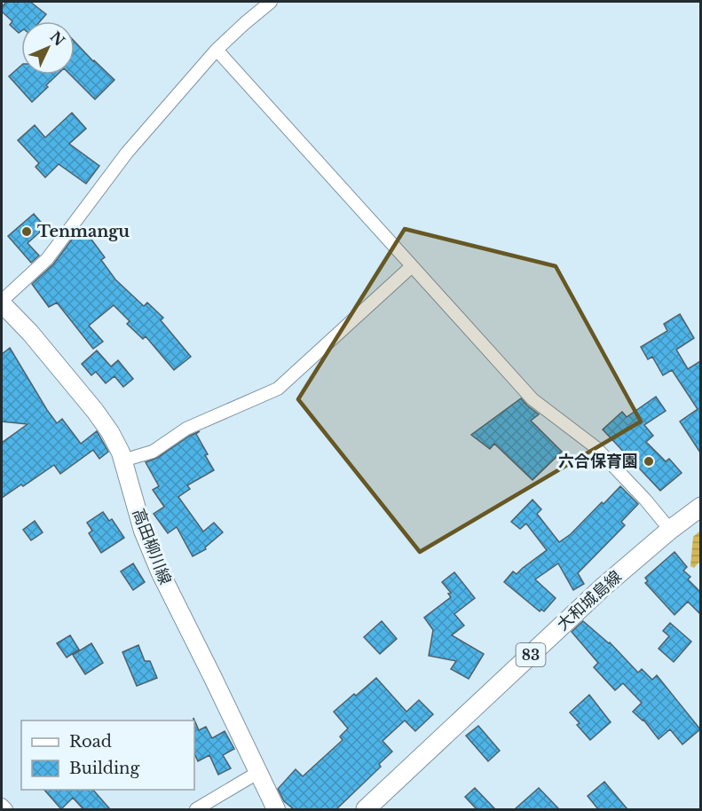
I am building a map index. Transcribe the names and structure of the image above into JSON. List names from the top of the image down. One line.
{"streets":{"main road":["高田柳川線","大和城島線","83"]},"places":["Tenmangu","六合保育園"],"legend":["Road","Building"],"north":"top right"}
